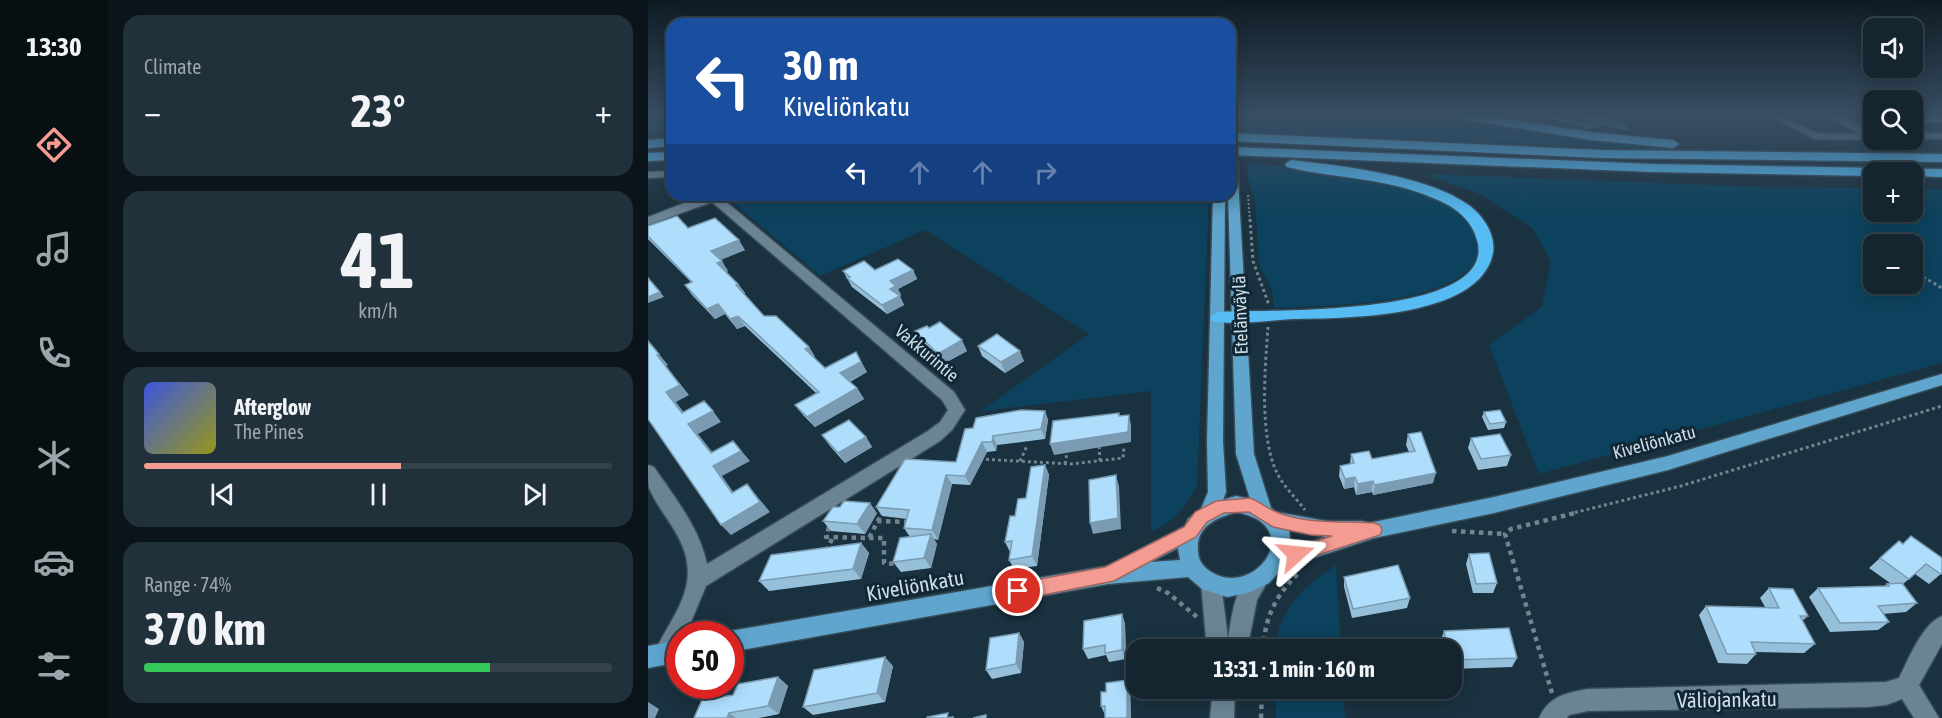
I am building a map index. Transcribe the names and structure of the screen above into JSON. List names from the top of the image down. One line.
{"streets":{"main road":["Etelänväylä","Kiveliönkatu"],"street":["Vakkurintie","Väliojankatu"]},"crossings":[["Etelänväylä","Kiveliönkatu"]],"page":{"tabs":"13:30","tile":["Climate",["41","km/h"],["Range · 74%","370 km"]],"map_buttons":["+","−"],"turn":["30 m","Kiveliönkatu"],"heat":["−","23°","+"],"song":["Afterglow","The Pines"],"limit":"50","trip":"13:31 · 1 min · 160 m"}}
